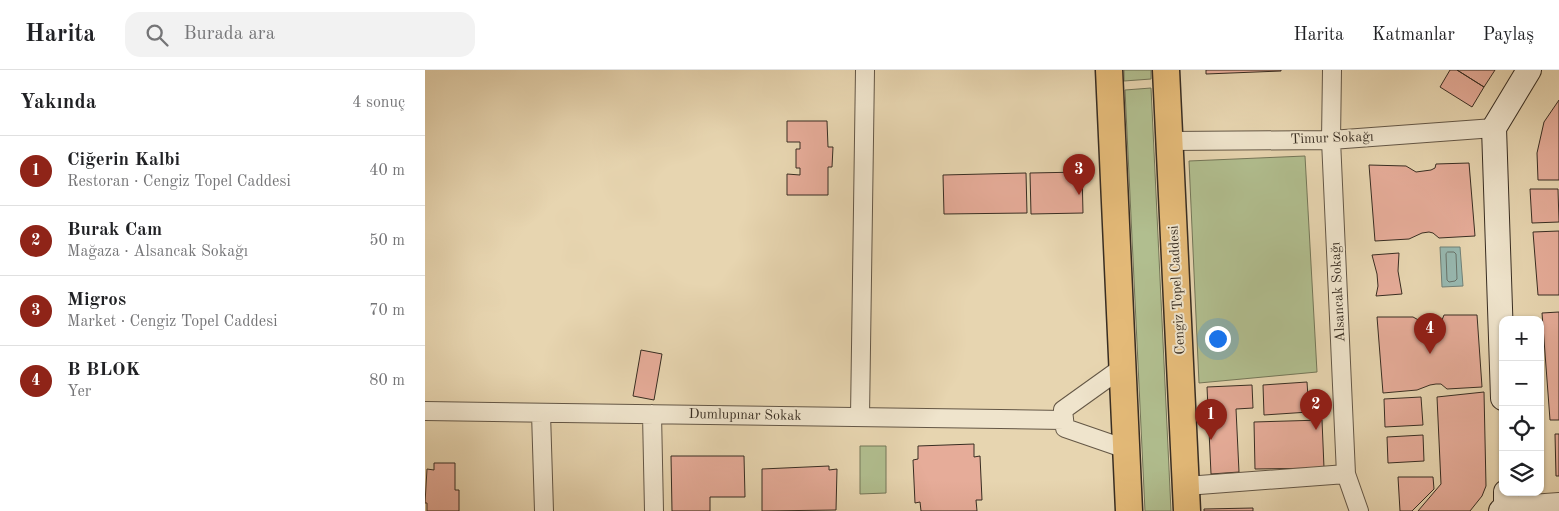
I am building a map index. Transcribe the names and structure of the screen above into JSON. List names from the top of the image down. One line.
{"streets":{"main road":["Cengiz Topel Caddesi"],"street":["Timur Sokağı","Alsancak Sokağı","Dumlupınar Sokak"]},"crossings":[["Timur Sokağı","Cengiz Topel Caddesi"],["Timur Sokağı","Alsancak Sokağı"]],"page":{"header":"Harita","search":"Burada ara","nav":["Harita","Katmanlar","Paylaş"],"heading":["Yakında","4 sonuç"],"list":[{"mark":"1","name":"Ciğerin Kalbi","note":"Restoran · Cengiz Topel Caddesi","value":"40 m"},{"mark":"2","name":"Burak Cam","note":"Mağaza · Alsancak Sokağı","value":"50 m"},{"mark":"3","name":"Migros","note":"Market · Cengiz Topel Caddesi","value":"70 m"},{"mark":"4","name":"B BLOK","note":"Yer","value":"80 m"}],"pins":["3","4","2","1"],"map_buttons":["+","−"]}}
